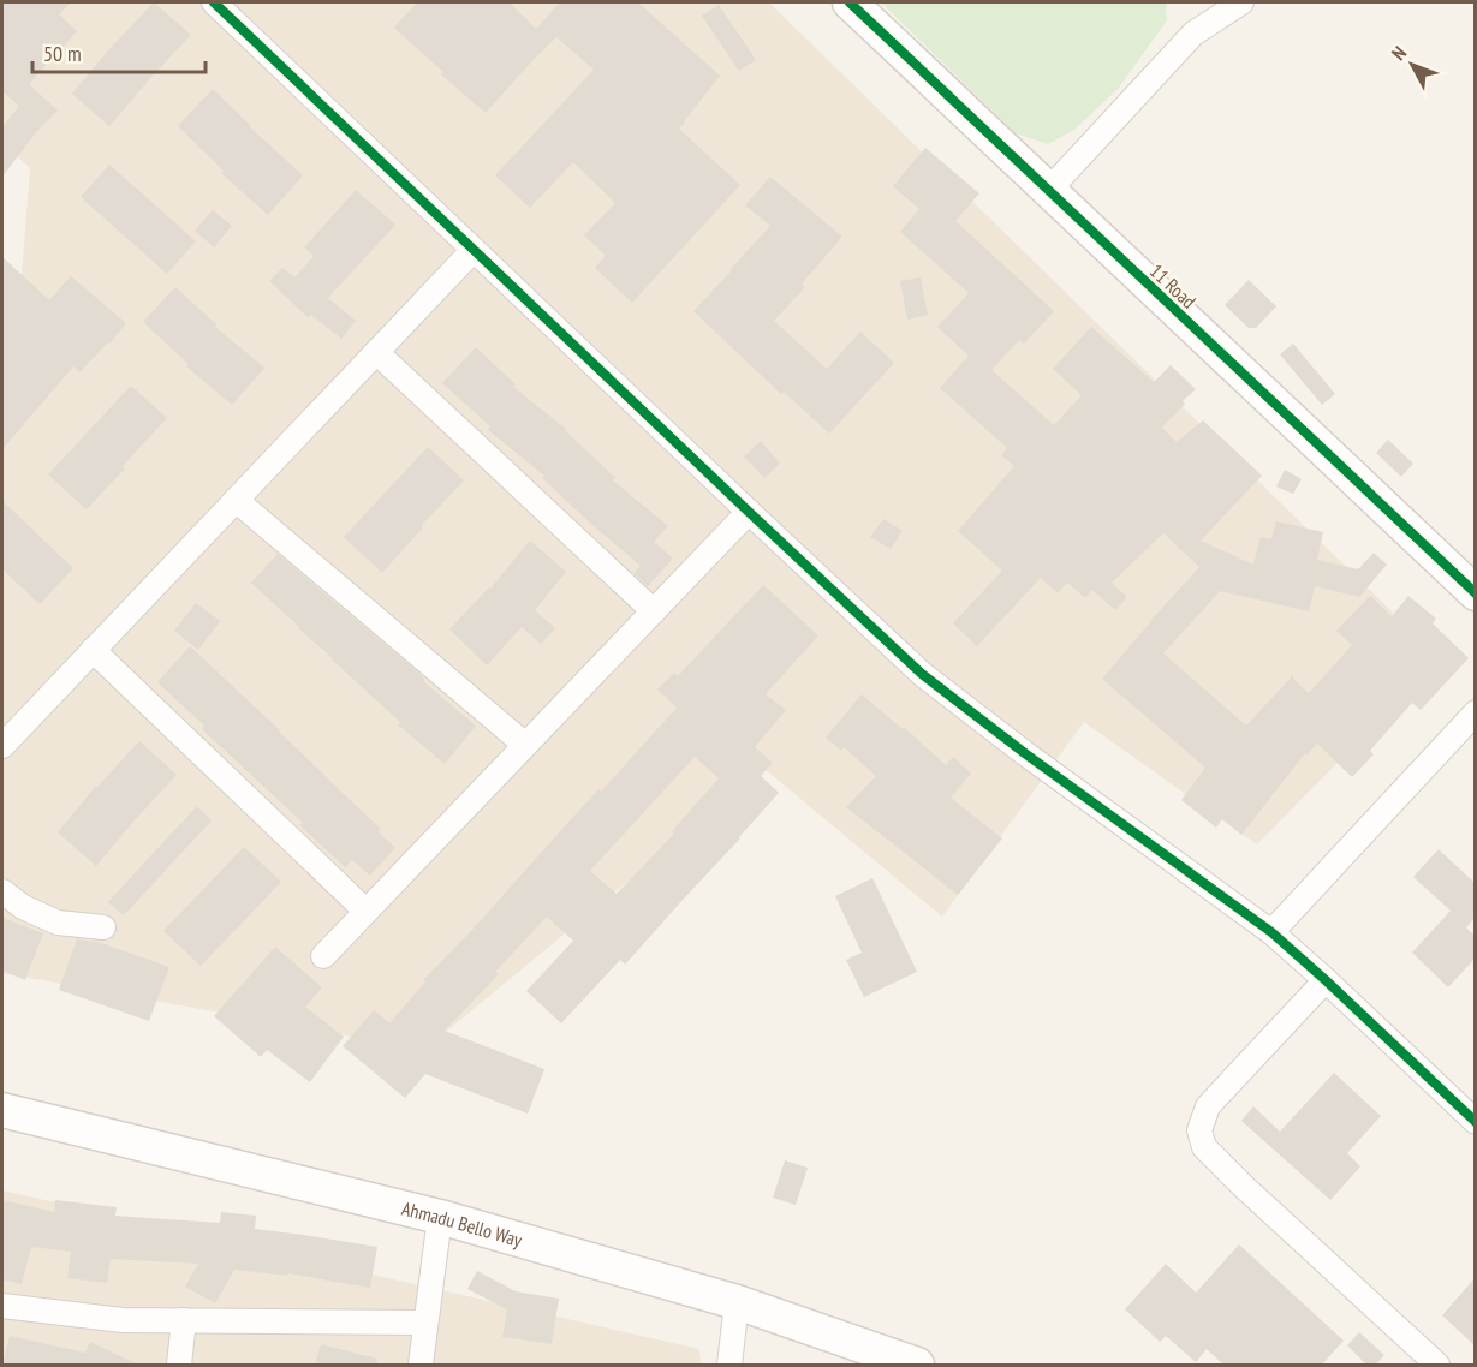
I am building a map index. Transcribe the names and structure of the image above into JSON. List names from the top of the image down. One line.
{"streets":{"main road":["11 Road","Ahmadu Bello Way"]},"scale_bar":"50 m","north":"top left"}
